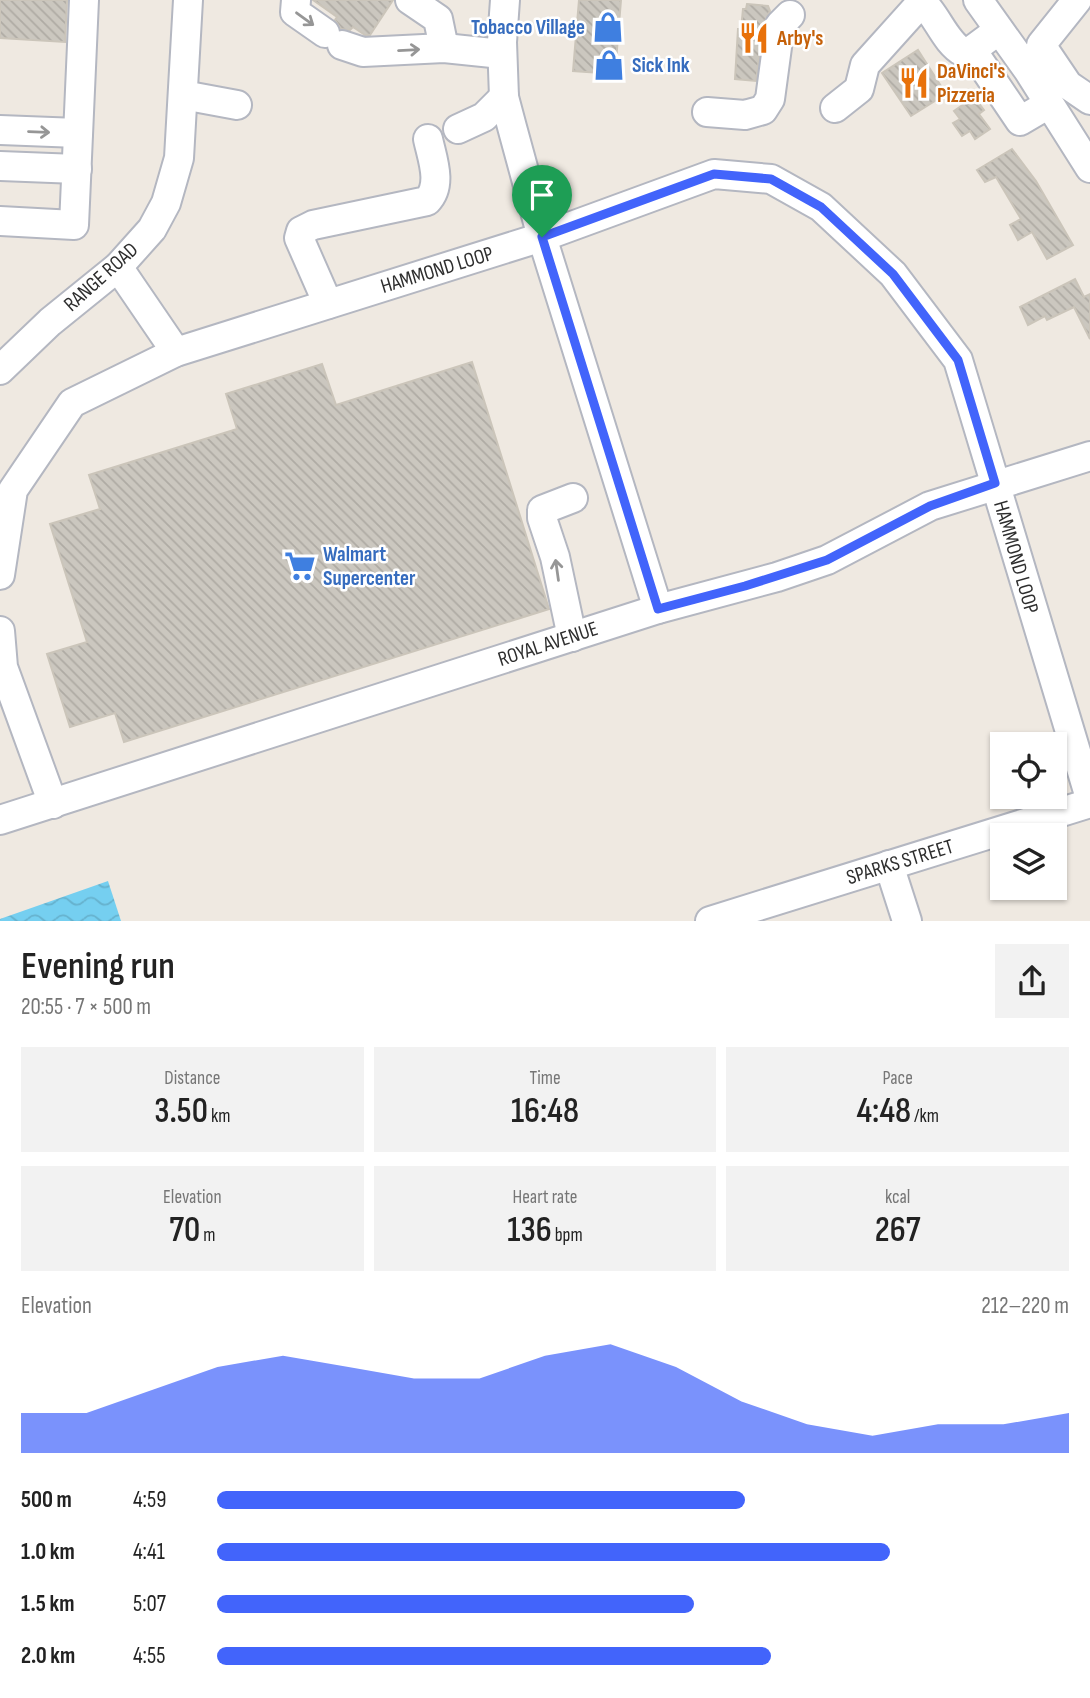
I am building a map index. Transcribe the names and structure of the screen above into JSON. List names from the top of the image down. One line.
{"streets":{"street":["HAMMOND LOOP","RANGE ROAD","ROYAL AVENUE","SPARKS STREET"]},"crossings":[["HAMMOND LOOP","ROYAL AVENUE"],["HAMMOND LOOP","SPARKS STREET"]],"places":{"shop":["Tobacco Village","Sick Ink"],"restaurant":["Arby's","DaVinci's Pizzeria"],"supermarket":["Walmart Supercenter"]},"page":{"heading":["Evening run","20:55 · 7 × 500 m"],"stats":[["Distance","3.50 km"],["Time","16:48"],["Pace","4:48 /km"],["Elevation","70 m"],["Heart rate","136 bpm"],["kcal","267"]],"chart":["Elevation","212–220 m"],"list":[{"name":"500 m","note":"4:59"},{"name":"1.0 km","note":"4:41"},{"name":"1.5 km","note":"5:07"},{"name":"2.0 km","note":"4:55"}]}}
